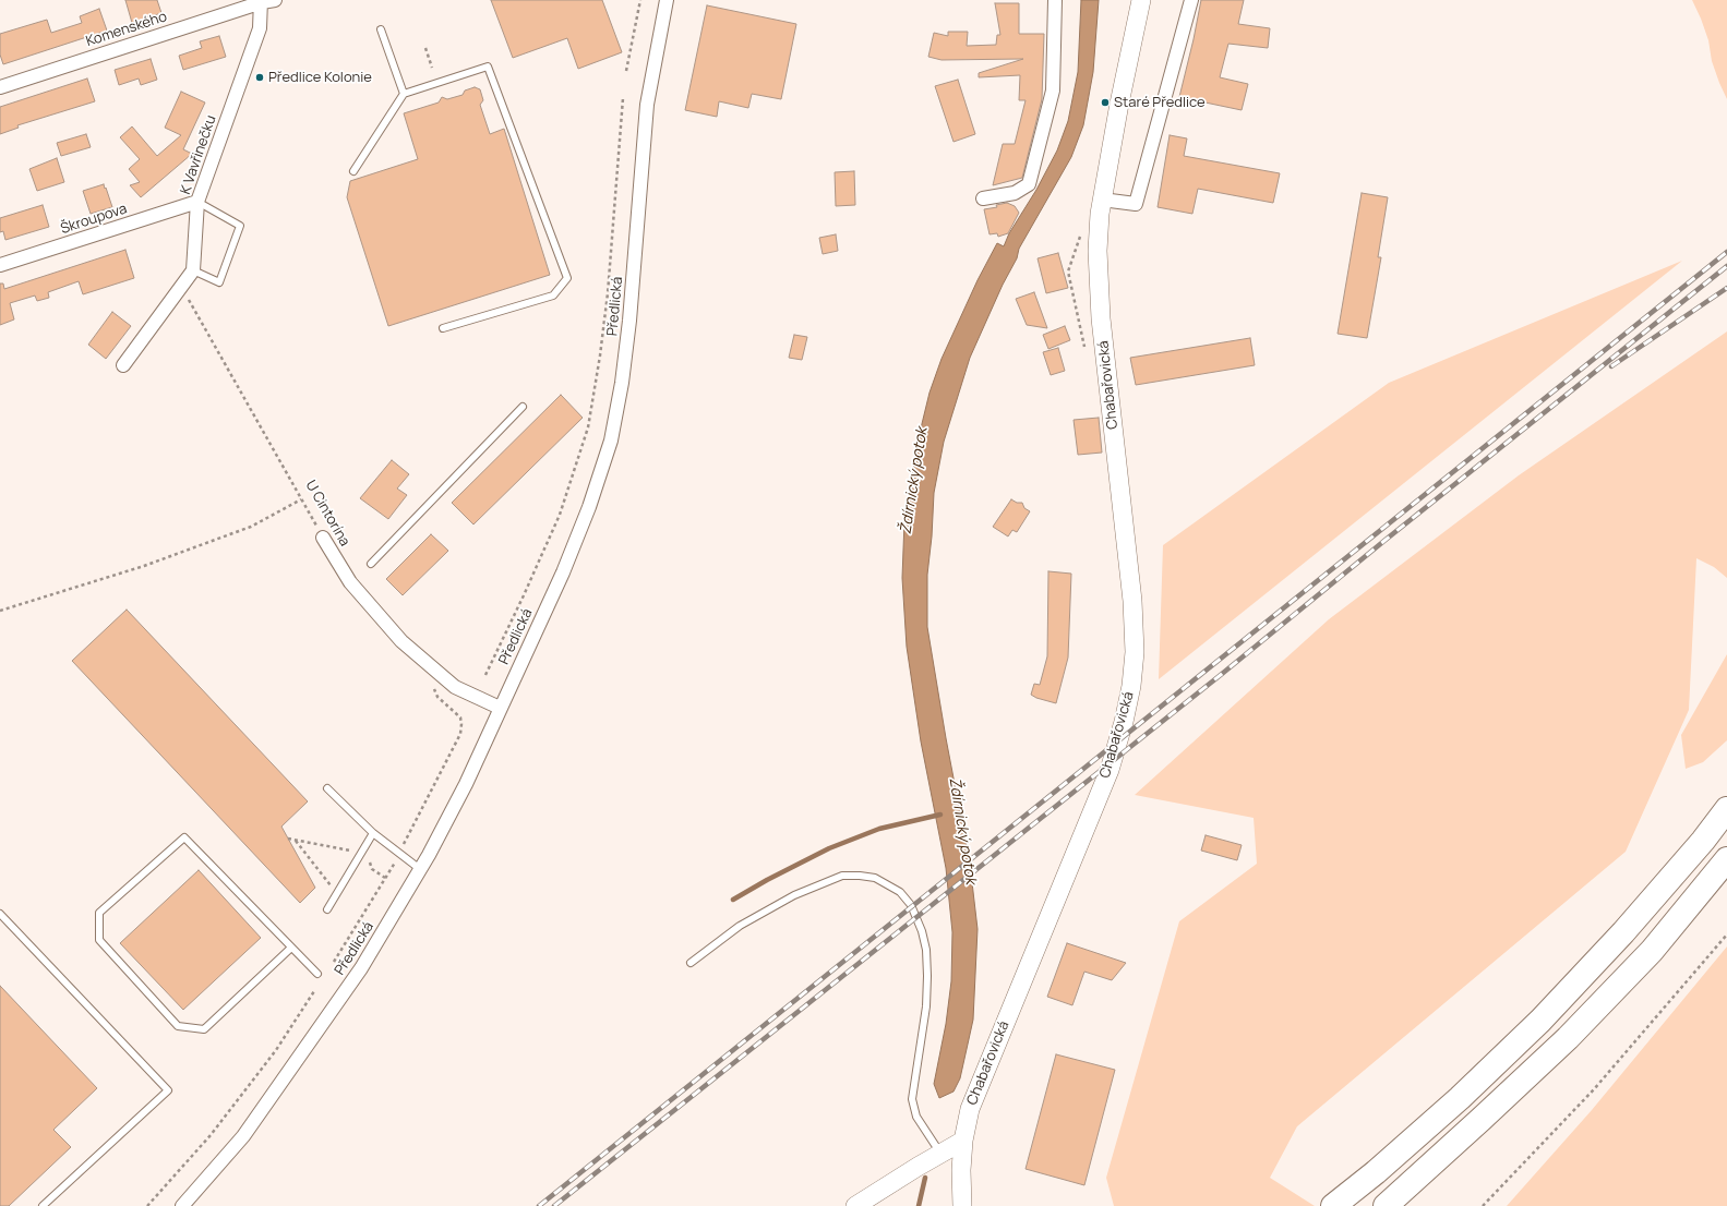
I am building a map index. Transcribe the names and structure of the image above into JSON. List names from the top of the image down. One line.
{"streets":{"main road":["Chabařovická"],"street":["Komenského","K Vavřinečku","Škroupova","Předlická","U Cintorína"]},"crossings":[["Komenského","K Vavřinečku"],["K Vavřinečku","Škroupova"],["Předlická","U Cintorína"]],"water":["Ždírnický potok"],"places":["Předlice Kolonie","Staré Předlice"]}
